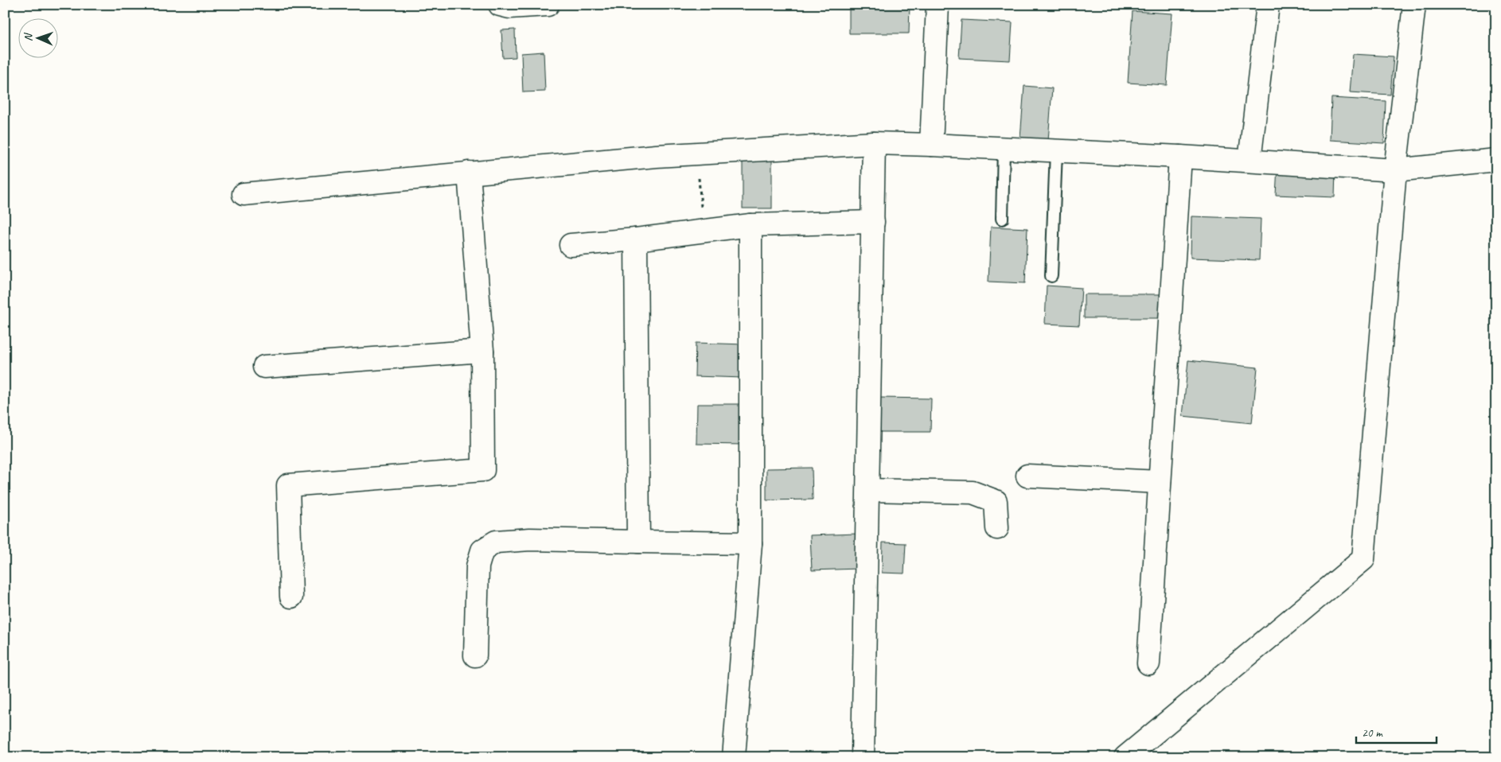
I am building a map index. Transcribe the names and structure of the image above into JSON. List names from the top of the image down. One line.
{"scale_bar":"20 m","north":"left"}
